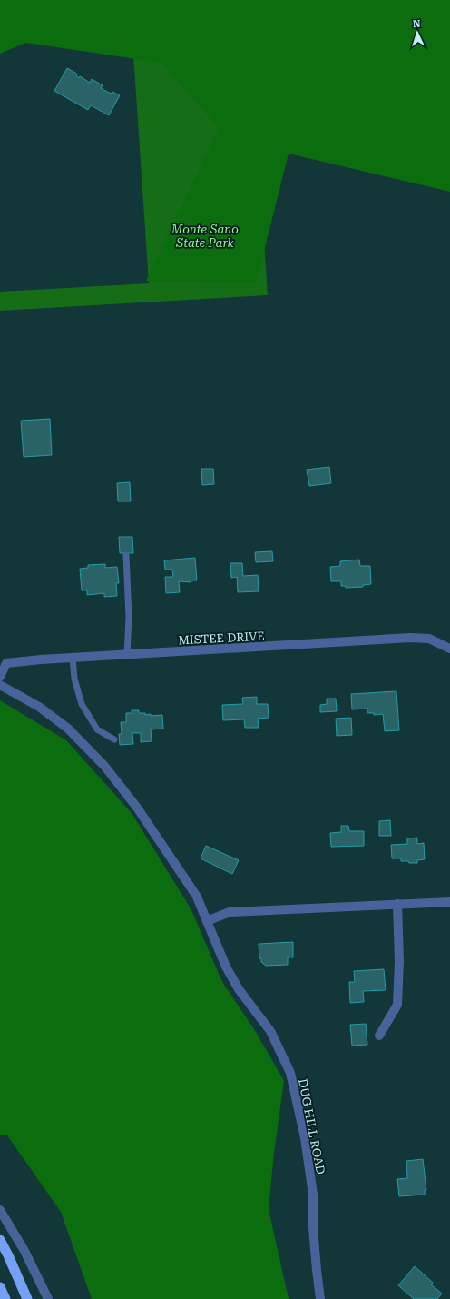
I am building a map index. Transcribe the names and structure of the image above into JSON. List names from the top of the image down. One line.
{"streets":{"street":["MISTEE DRIVE","DUG HILL ROAD"]},"parks":["Monte Sano State Park"],"north":"top"}
